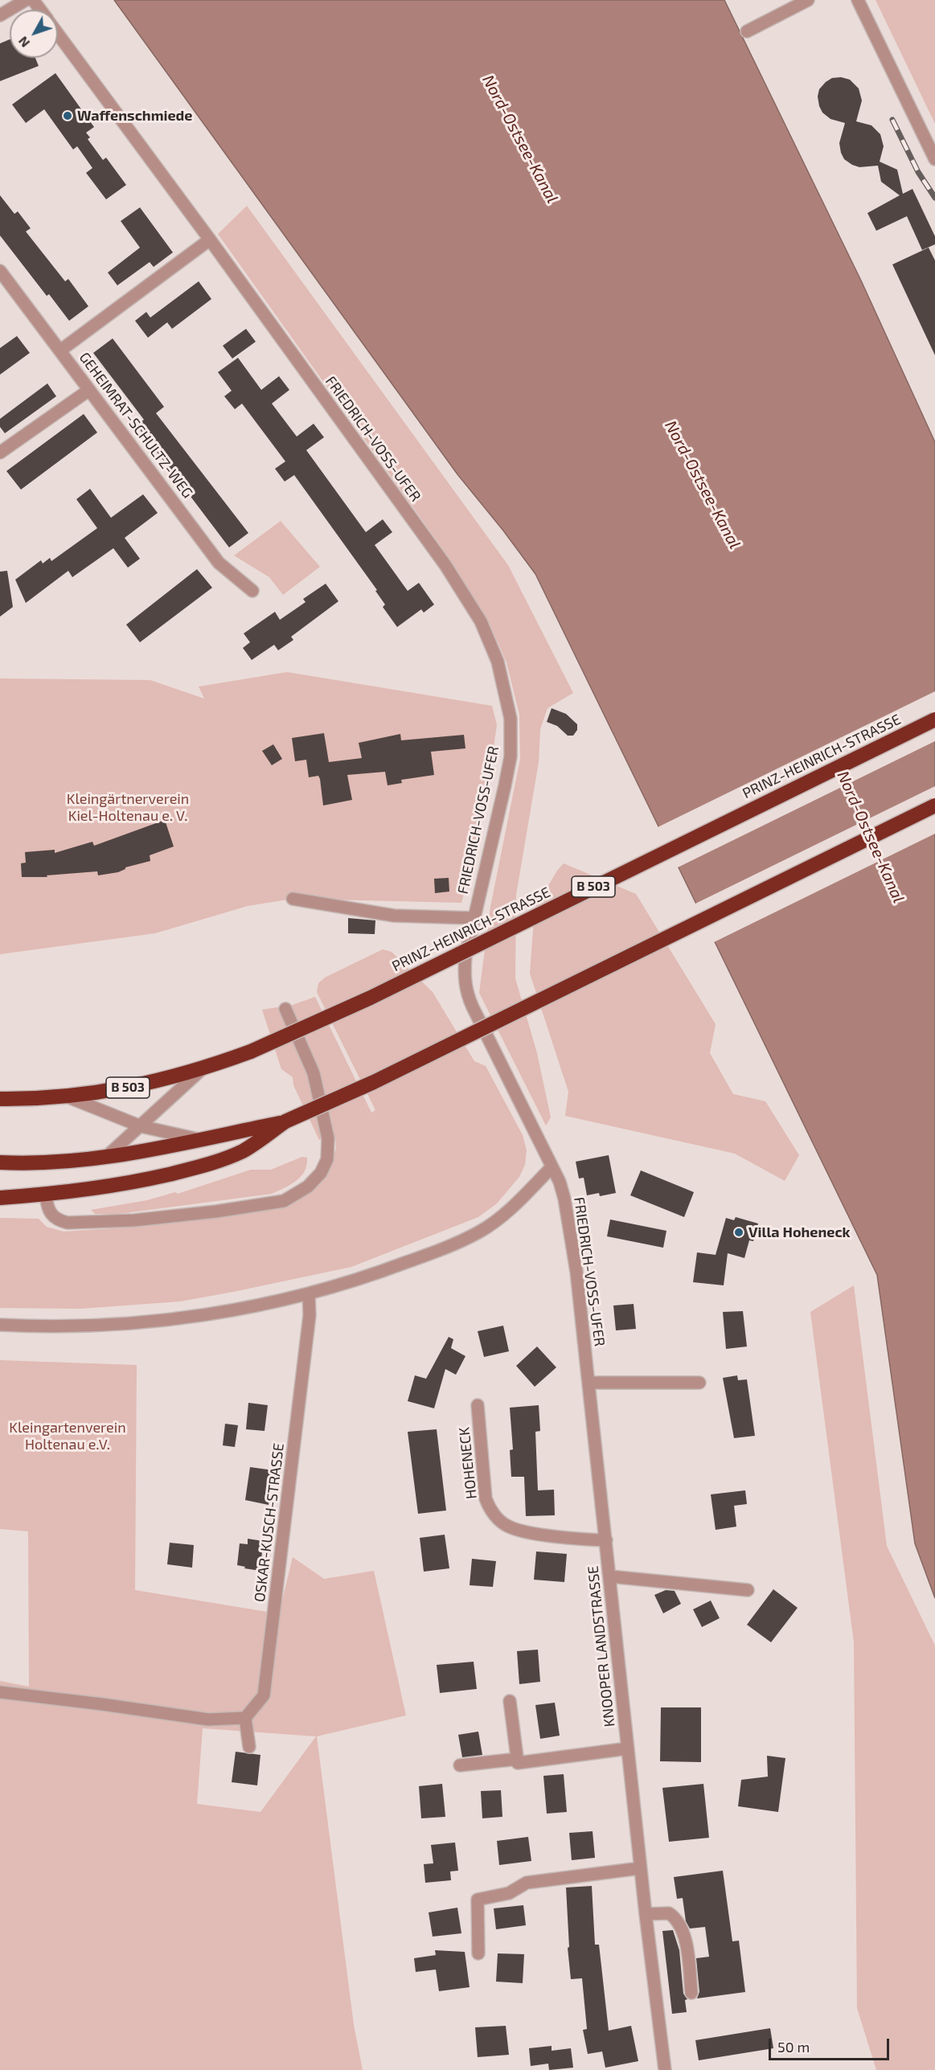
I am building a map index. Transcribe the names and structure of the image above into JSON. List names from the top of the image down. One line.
{"streets":{"highway":["PRINZ-HEINRICH-STRASSE","B 503"],"street":["GEHEIMRAT-SCHULTZ-WEG","FRIEDRICH-VOSS-UFER","HOHENECK","OSKAR-KUSCH-STRASSE","KNOOPER LANDSTRASSE"]},"crossings":[["FRIEDRICH-VOSS-UFER","HOHENECK"],["FRIEDRICH-VOSS-UFER","KNOOPER LANDSTRASSE"],["HOHENECK","KNOOPER LANDSTRASSE"]],"water":["Nord-Ostsee-Kanal"],"parks":["Kleingärtnerverein Kiel-Holtenau e. V.","Kleingartenverein Holtenau e.V."],"places":["Waffenschmiede","Villa Hoheneck"],"scale_bar":"50 m","north":"bottom left"}
